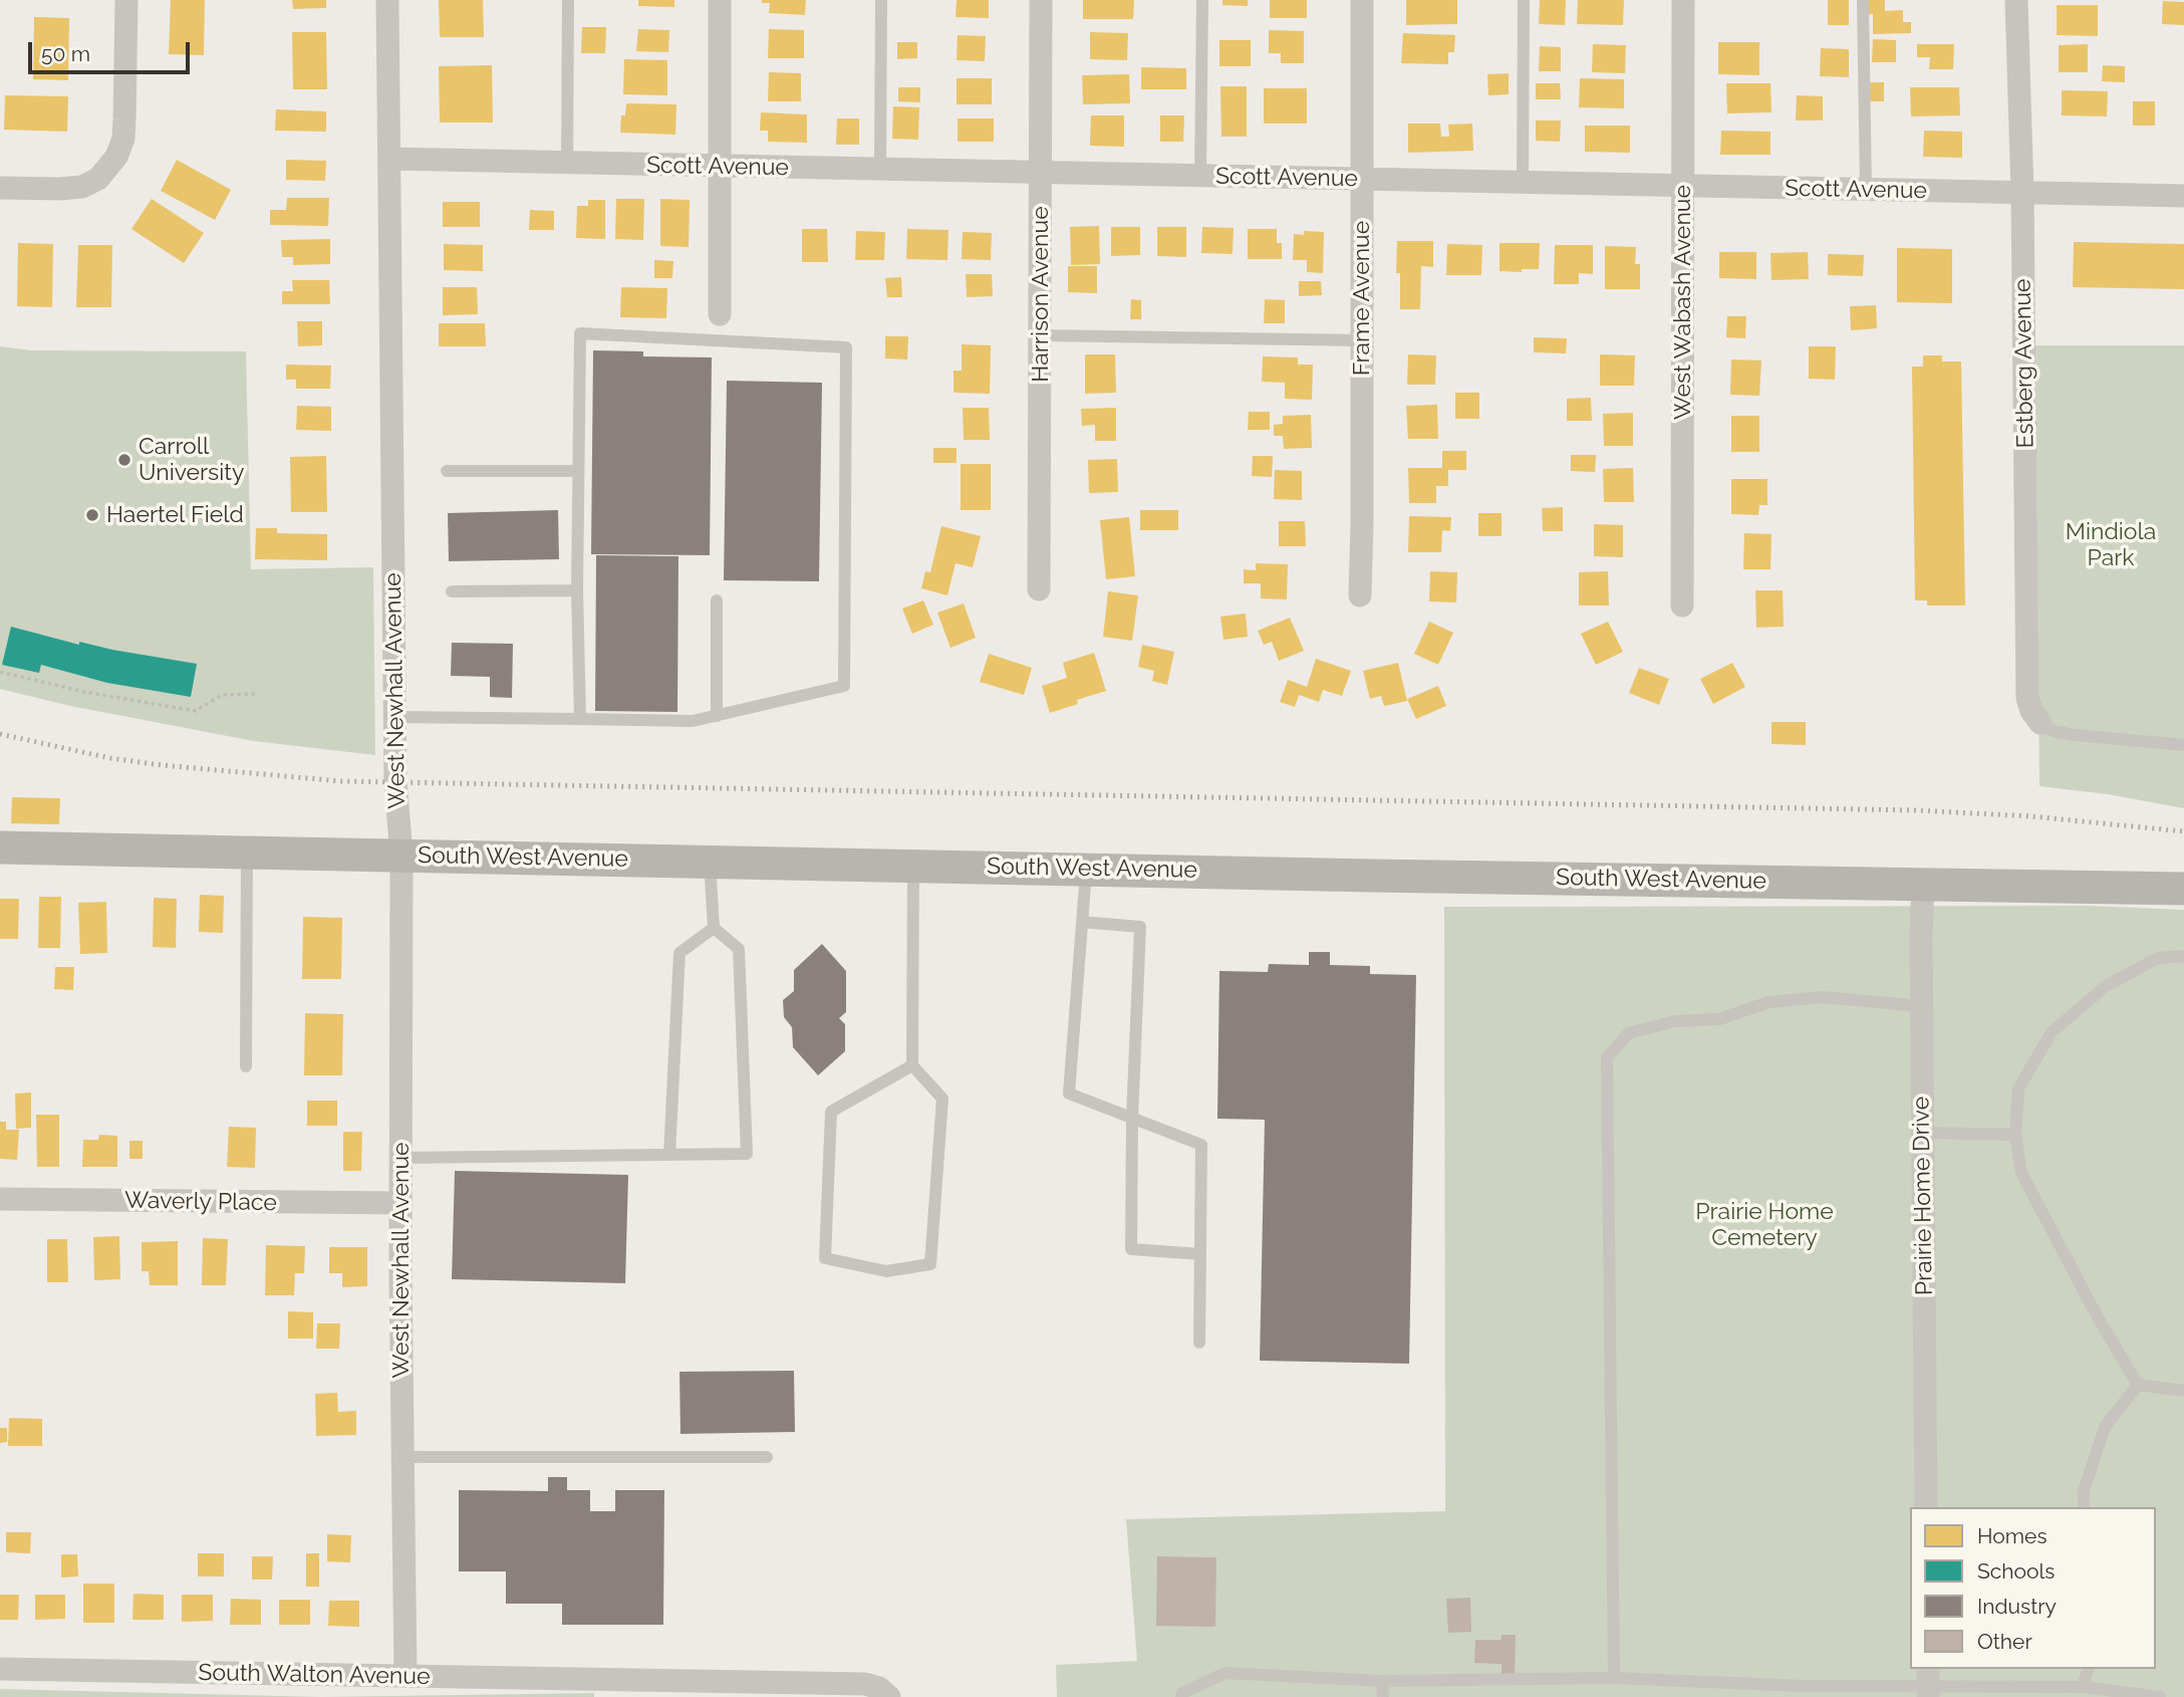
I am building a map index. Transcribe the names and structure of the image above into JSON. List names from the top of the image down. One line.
{"streets":{"street":["Scott Avenue","Harrison Avenue","Frame Avenue","West Wabash Avenue","Estberg Avenue","West Newhall Avenue","South West Avenue","Prairie Home Drive","Waverly Place","South Walton Avenue"]},"crossings":[["Scott Avenue","Harrison Avenue"],["Scott Avenue","Frame Avenue"],["Scott Avenue","West Wabash Avenue"],["Scott Avenue","Estberg Avenue"],["Scott Avenue","West Newhall Avenue"],["West Newhall Avenue","South West Avenue"],["West Newhall Avenue","Waverly Place"],["West Newhall Avenue","South Walton Avenue"],["South West Avenue","Prairie Home Drive"]],"parks":["Mindiola Park","Prairie Home Cemetery"],"places":["Carroll University","Haertel Field"],"legend":["Homes","Schools","Industry","Other"],"scale_bar":"50 m"}
